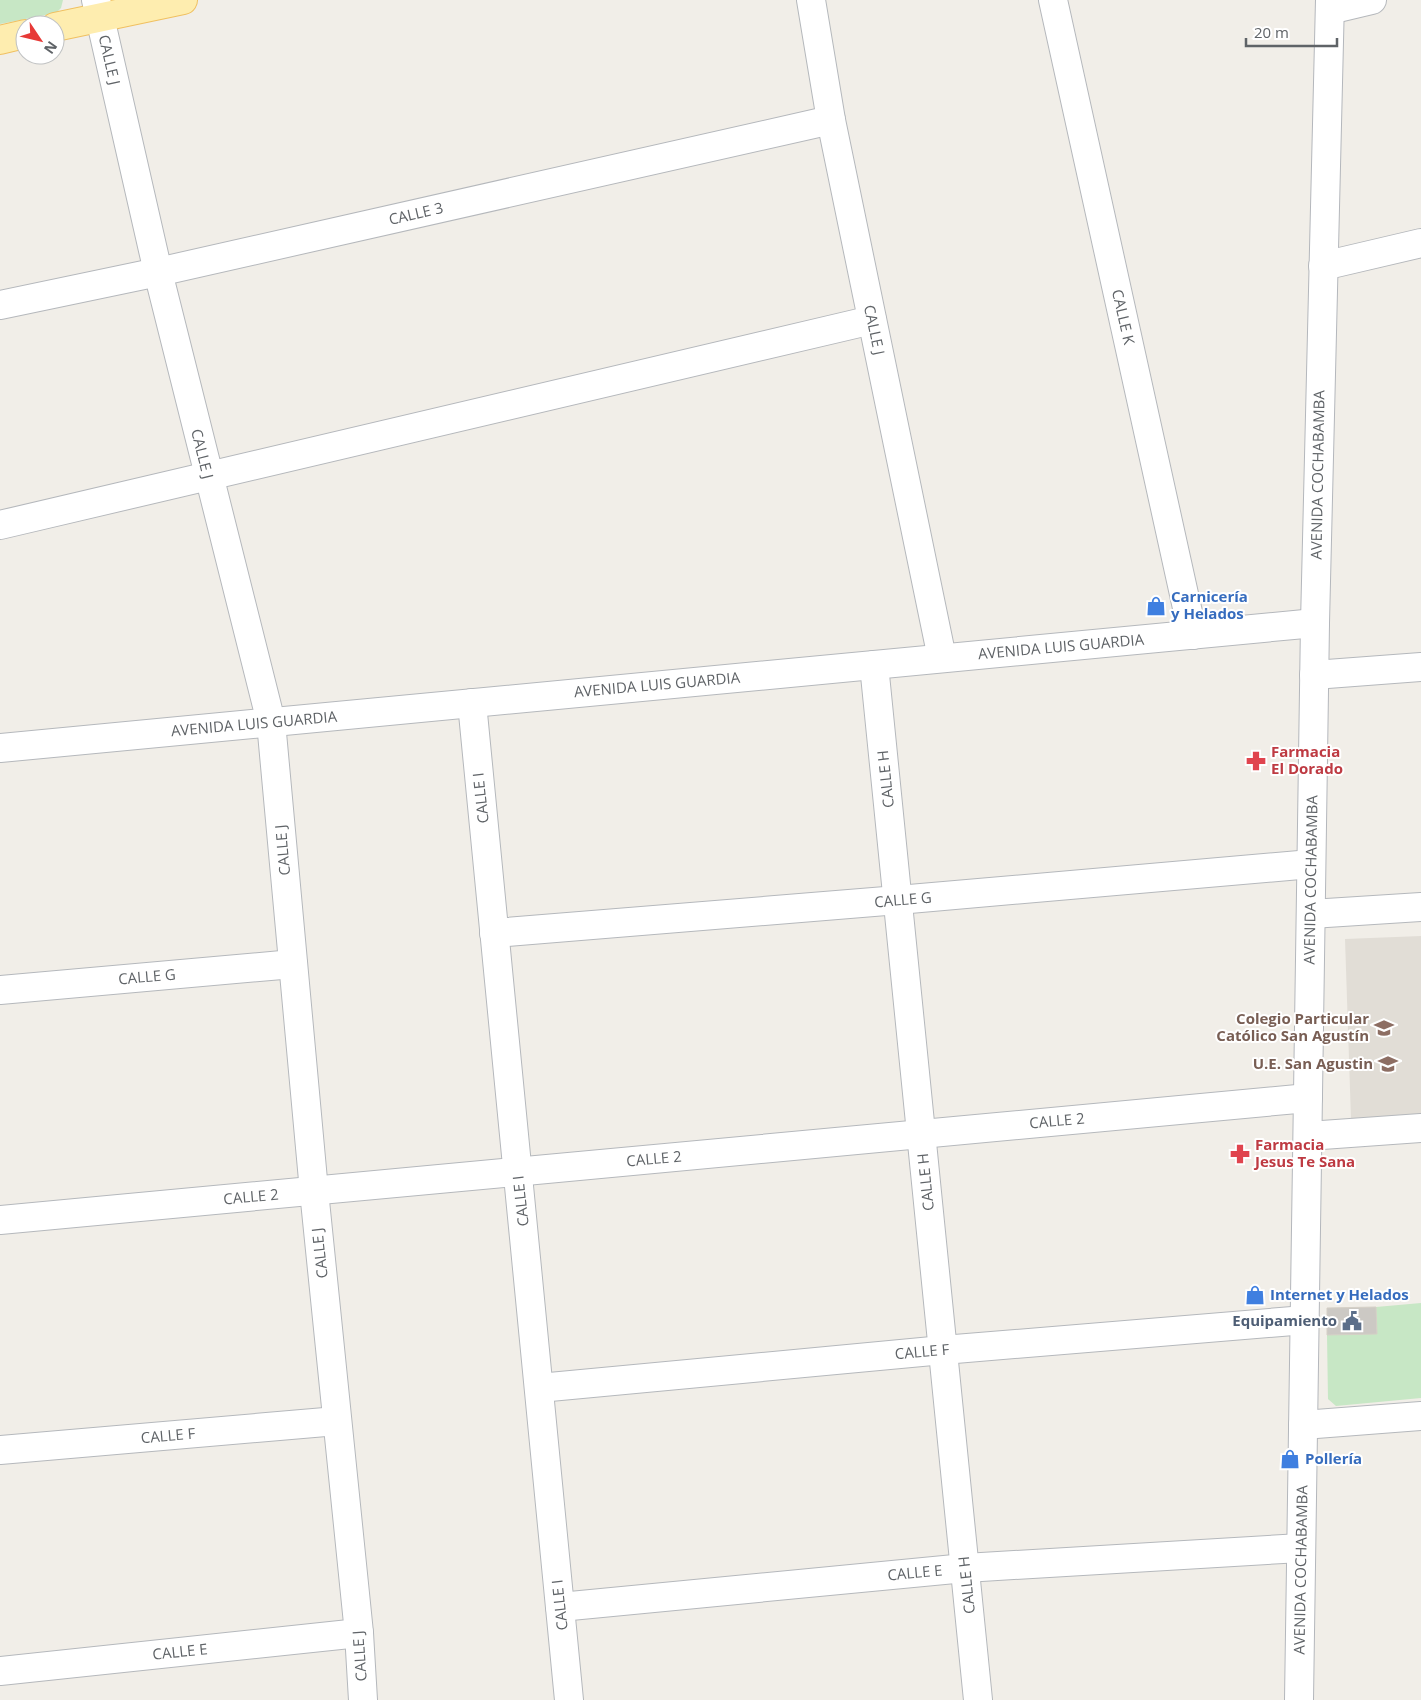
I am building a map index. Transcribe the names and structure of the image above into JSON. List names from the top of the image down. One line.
{"streets":{"street":["CALLE J","CALLE 3","CALLE K","AVENIDA COCHABAMBA","AVENIDA LUIS GUARDIA","CALLE H","CALLE I","CALLE G","CALLE 2","CALLE F","CALLE E"]},"crossings":[["CALLE J","CALLE 3"],["CALLE J","AVENIDA LUIS GUARDIA"],["CALLE J","CALLE G"],["CALLE J","CALLE 2"],["CALLE J","CALLE F"],["CALLE J","CALLE E"],["CALLE K","AVENIDA LUIS GUARDIA"],["AVENIDA COCHABAMBA","AVENIDA LUIS GUARDIA"],["AVENIDA COCHABAMBA","CALLE G"],["AVENIDA COCHABAMBA","CALLE 2"],["AVENIDA COCHABAMBA","CALLE F"],["AVENIDA COCHABAMBA","CALLE E"],["AVENIDA LUIS GUARDIA","CALLE H"],["AVENIDA LUIS GUARDIA","CALLE I"],["CALLE H","CALLE G"],["CALLE H","CALLE 2"],["CALLE H","CALLE F"],["CALLE H","CALLE E"],["CALLE I","CALLE G"],["CALLE I","CALLE 2"],["CALLE I","CALLE F"],["CALLE I","CALLE E"]],"places":{"shop":["Carnicería y Helados","Internet y Helados","Pollería"],"pharmacy":["Farmacia El Dorado","Farmacia Jesus Te Sana"],"school or university":["Colegio Particular Católico San Agustín","U.E. San Agustin"],"public building":["Equipamiento"]},"scale_bar":"20 m","north":"bottom right"}
